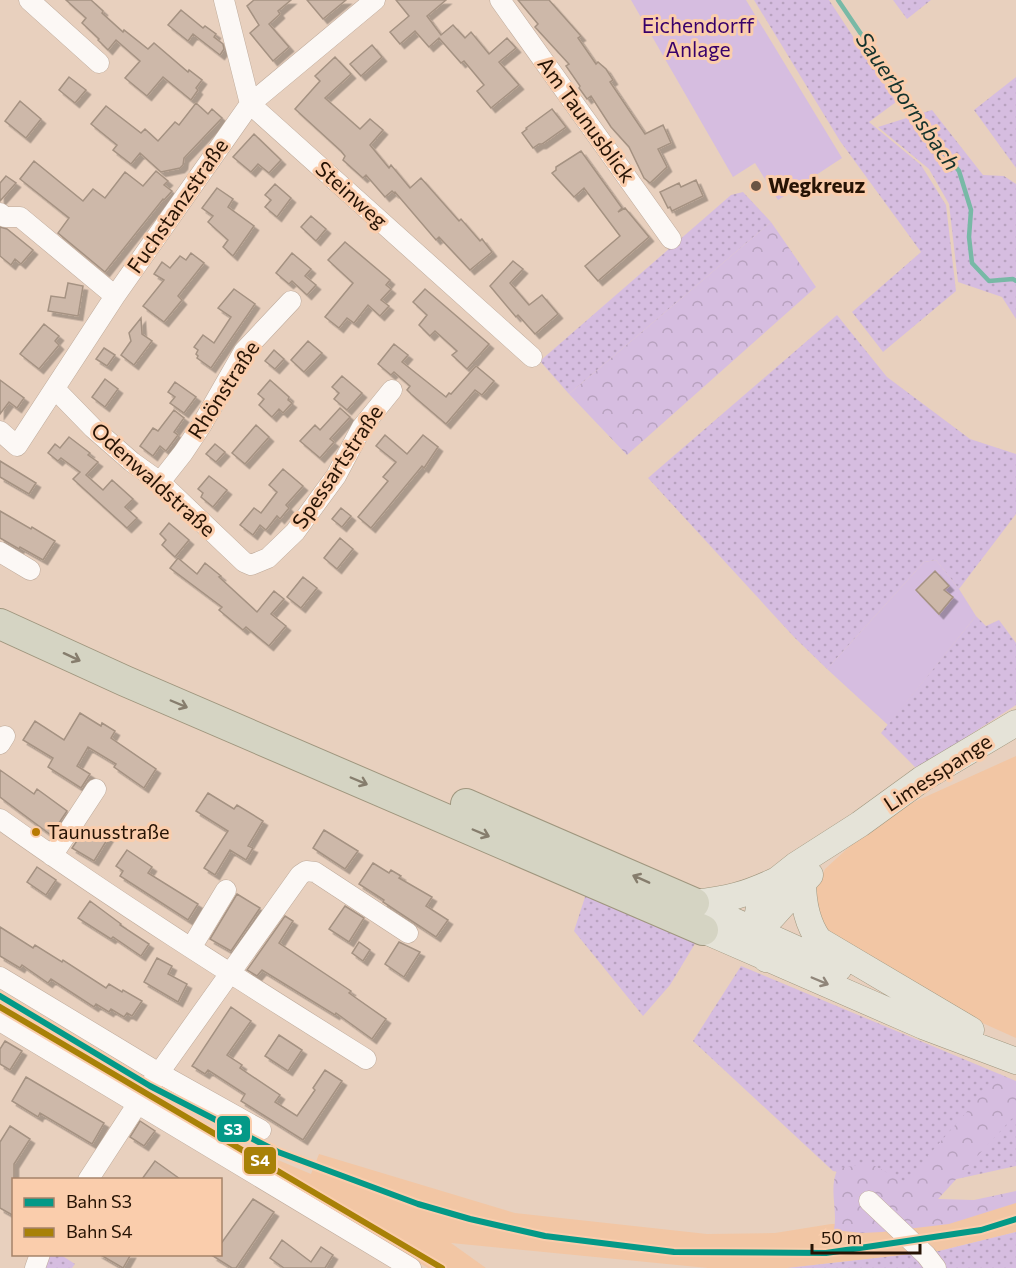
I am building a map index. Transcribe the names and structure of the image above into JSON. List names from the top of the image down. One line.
{"streets":{"main road":["Limesspange"],"street":["Am Taunusblick","Steinweg","Fuchstanzstraße","Rhönstraße","Spessartstraße","Odenwaldstraße"]},"crossings":[["Steinweg","Fuchstanzstraße"],["Fuchstanzstraße","Odenwaldstraße"],["Rhönstraße","Odenwaldstraße"],["Spessartstraße","Odenwaldstraße"]],"water":["Sauerbornsbach"],"parks":["Eichendorff Anlage"],"places":["Wegkreuz","Taunusstraße"],"lines":["rail line S3","rail line S4"],"legend":["Bahn S3","Bahn S4"],"scale_bar":"50 m"}
